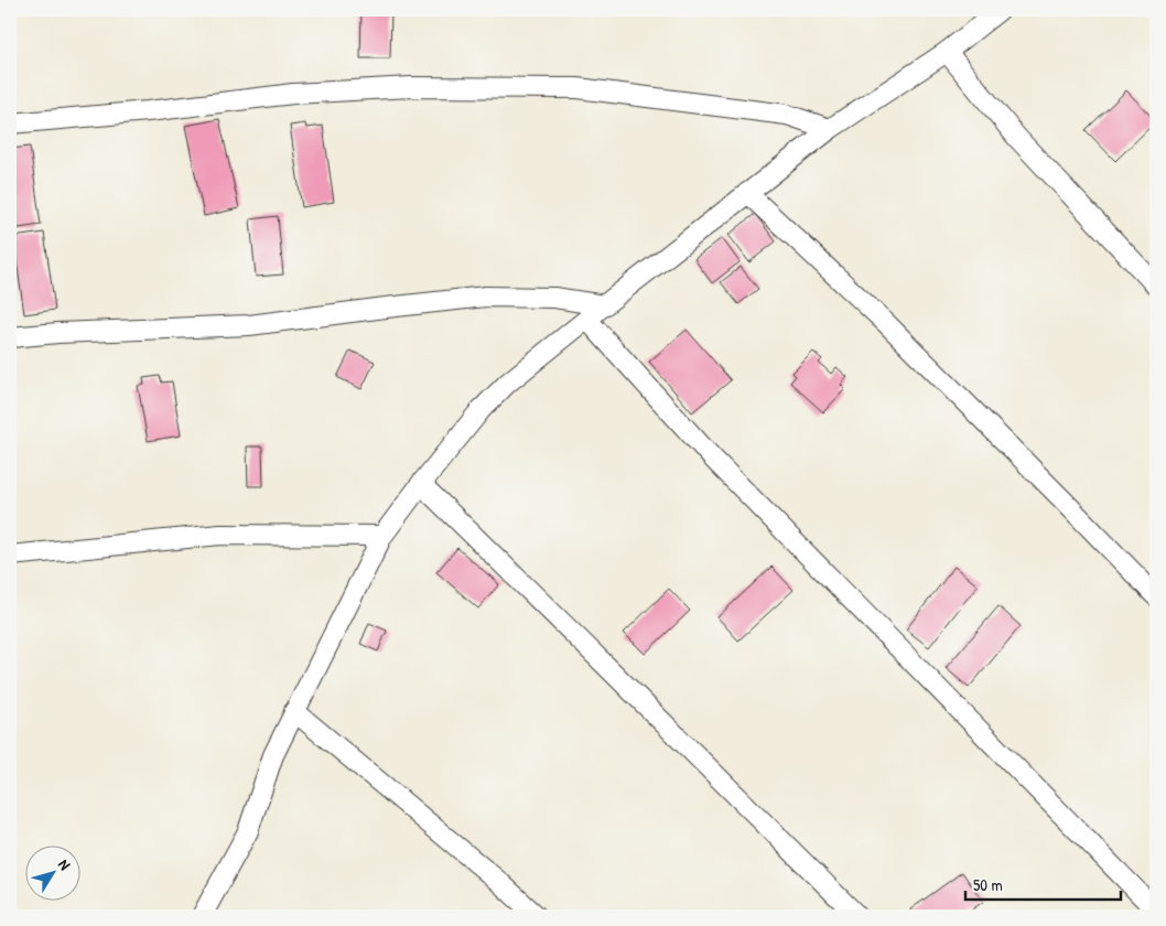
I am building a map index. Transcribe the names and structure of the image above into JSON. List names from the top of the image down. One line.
{"scale_bar":"50 m","north":"top right"}
